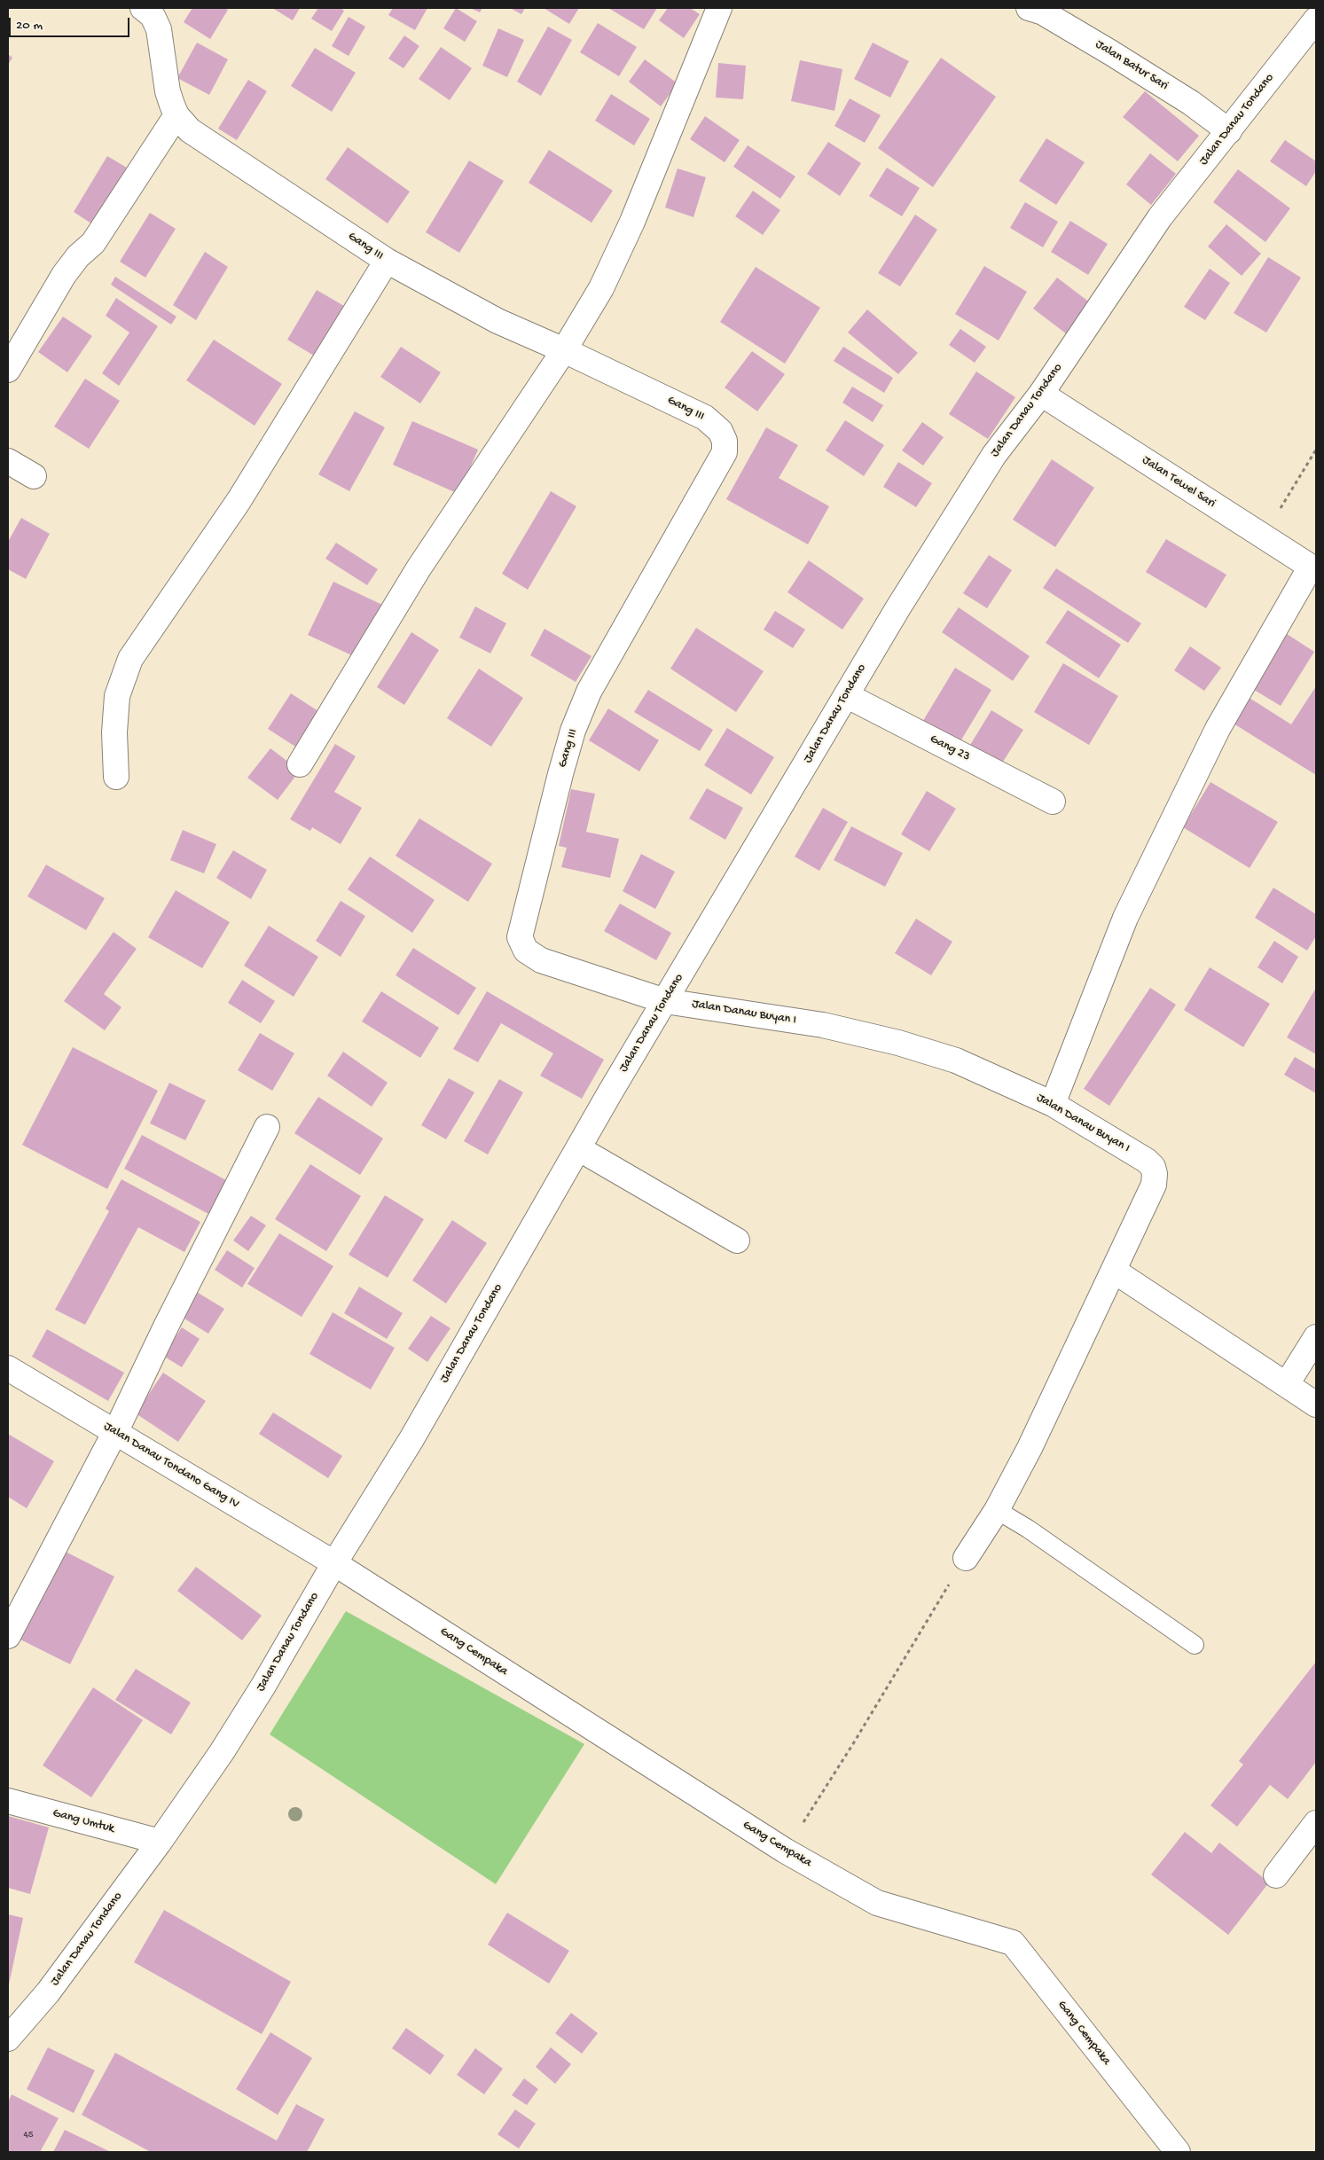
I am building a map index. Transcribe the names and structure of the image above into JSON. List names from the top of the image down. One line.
{"streets":{"street":["Jalan Batur Sari","Jalan Danau Tondano","Gang III","Jalan Tewel Sari","Gang 23","Jalan Danau Buyan I","Jalan Danau Tondano Gang IV","Gang Cempaka","Gang Umtuk"]},"crossings":[["Jalan Batur Sari","Jalan Danau Tondano"],["Jalan Danau Tondano","Gang III"],["Jalan Danau Tondano","Jalan Tewel Sari"],["Jalan Danau Tondano","Gang 23"],["Jalan Danau Tondano","Jalan Danau Buyan I"],["Jalan Danau Tondano","Jalan Danau Tondano Gang IV"],["Jalan Danau Tondano","Gang Cempaka"],["Jalan Danau Tondano","Gang Umtuk"],["Gang III","Jalan Danau Buyan I"],["Jalan Danau Tondano Gang IV","Gang Cempaka"]],"house_numbers":["45"],"scale_bar":"20 m"}
